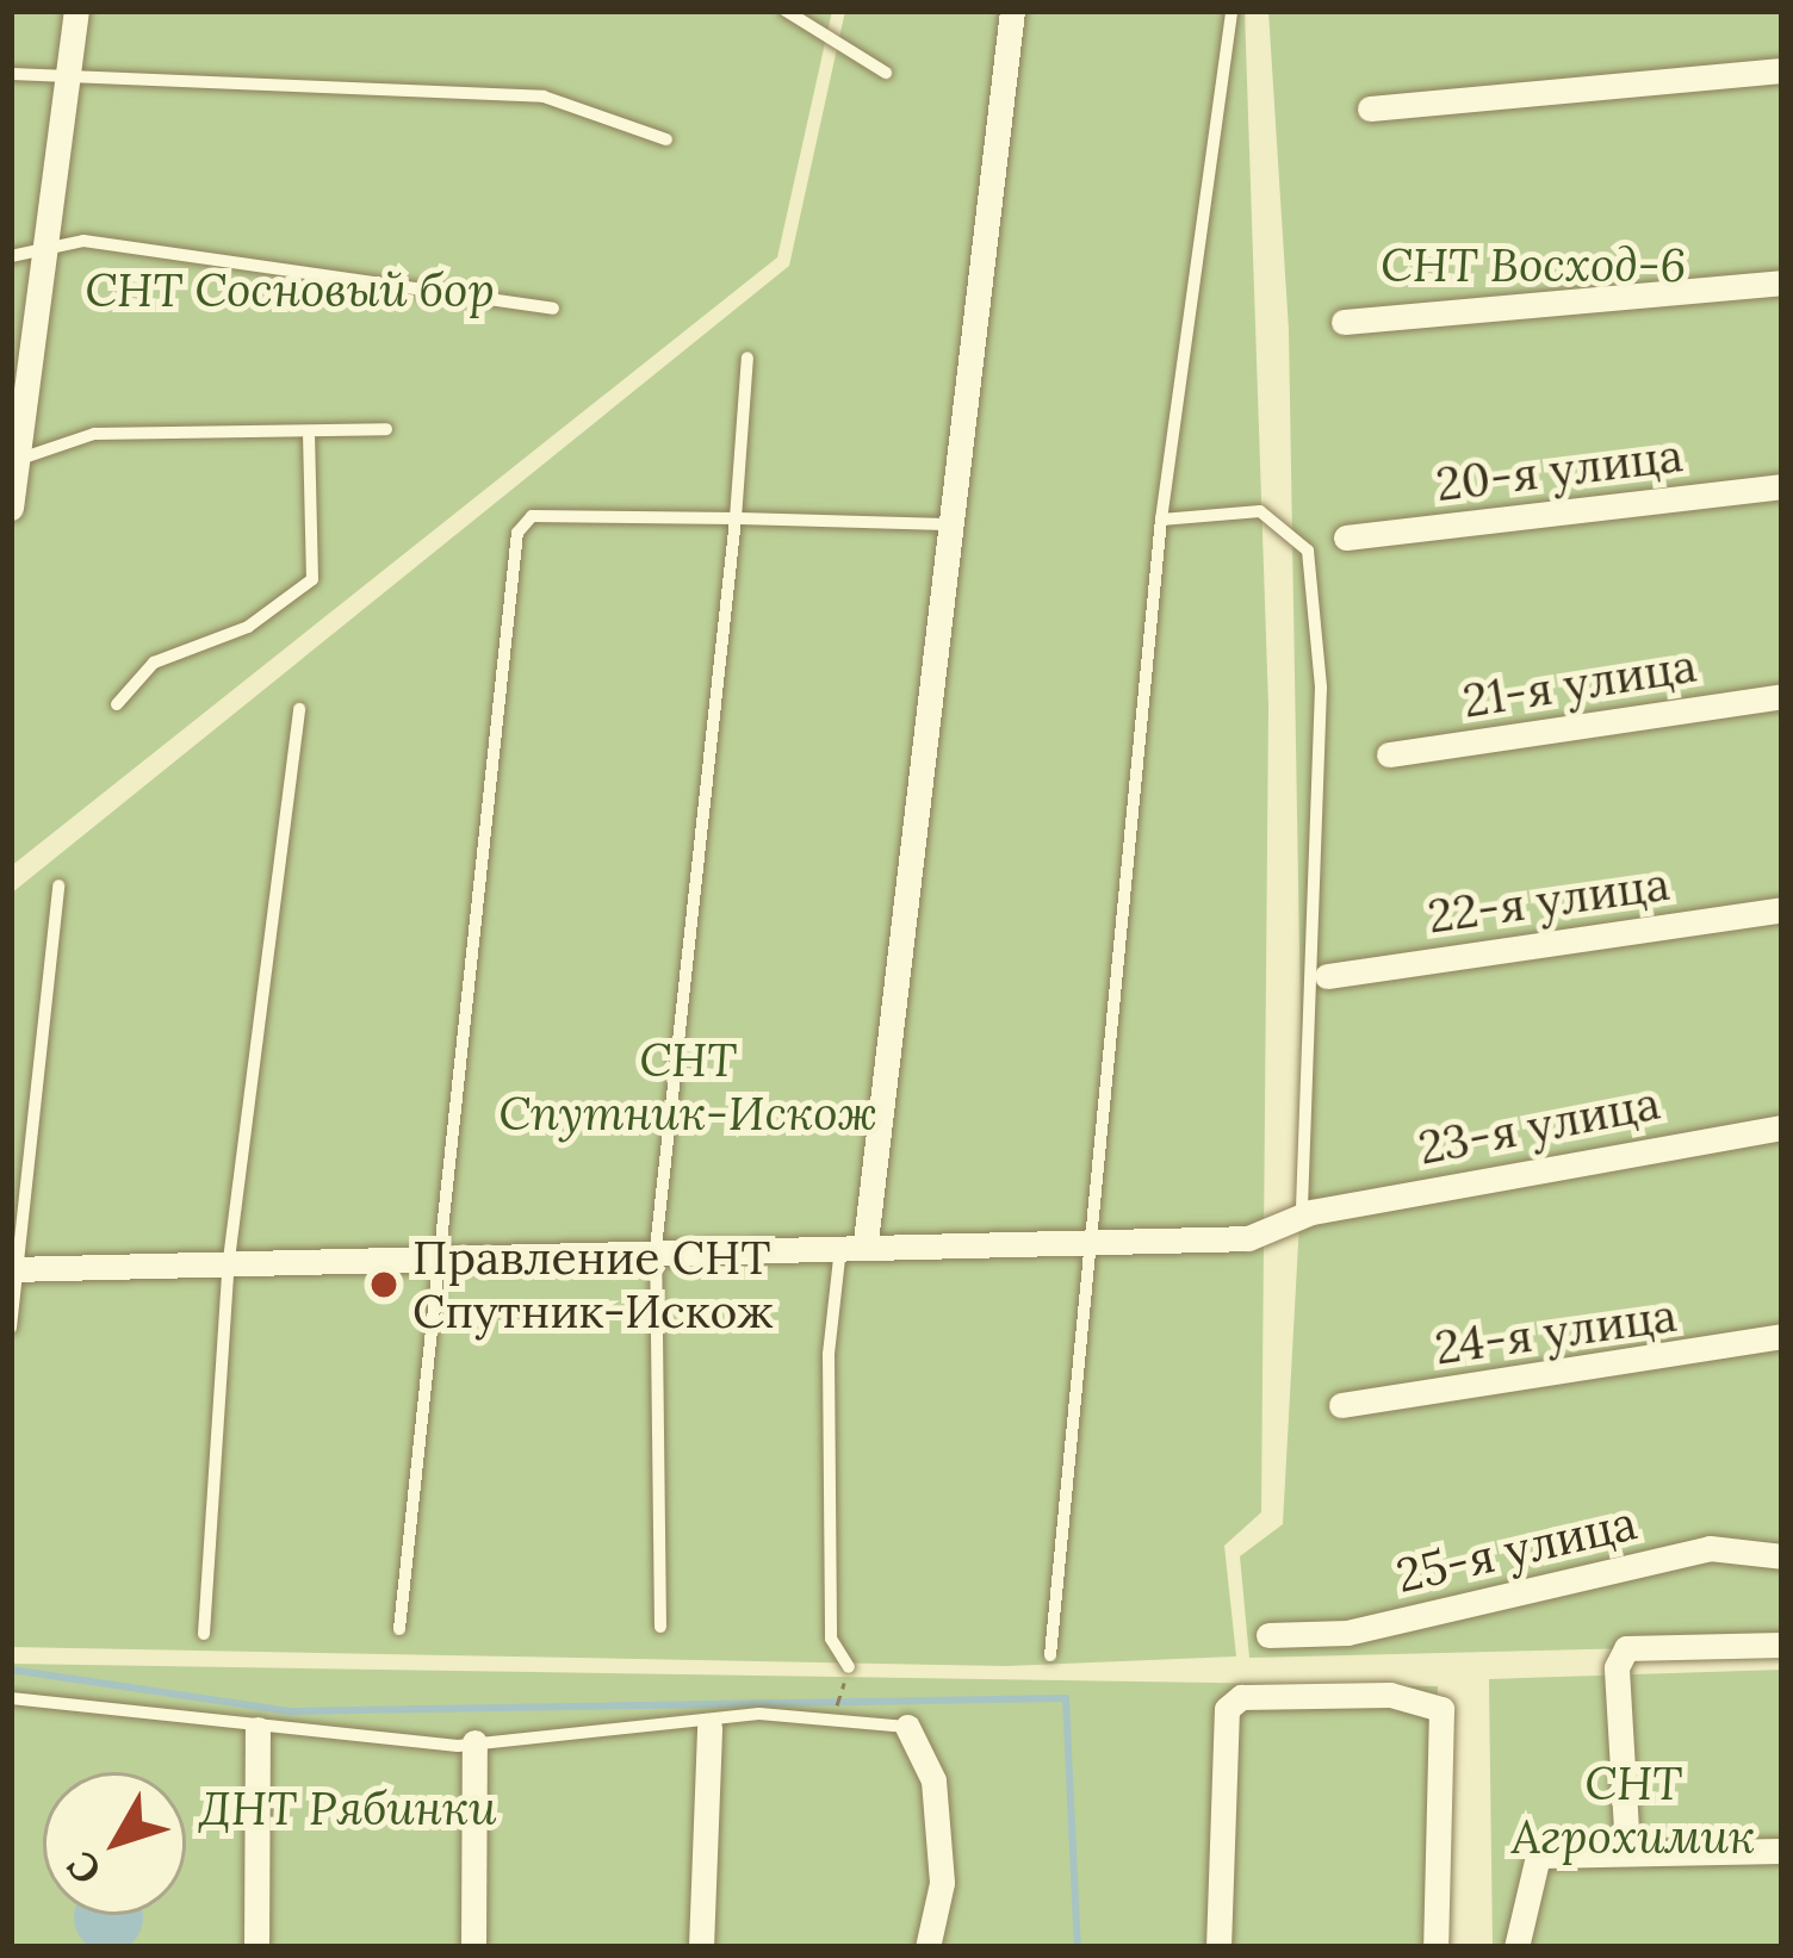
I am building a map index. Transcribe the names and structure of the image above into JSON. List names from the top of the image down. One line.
{"streets":{"street":["20-я улица","21-я улица","22-я улица","23-я улица","24-я улица","25-я улица"]},"parks":["СНТ Восход-6","СНТ Сосновый бор","СНТ Спутник-Искож","СНТ Агрохимик","ДНТ Рябинки"],"places":["Правление СНТ Спутник-Искож"],"north":"bottom left"}
